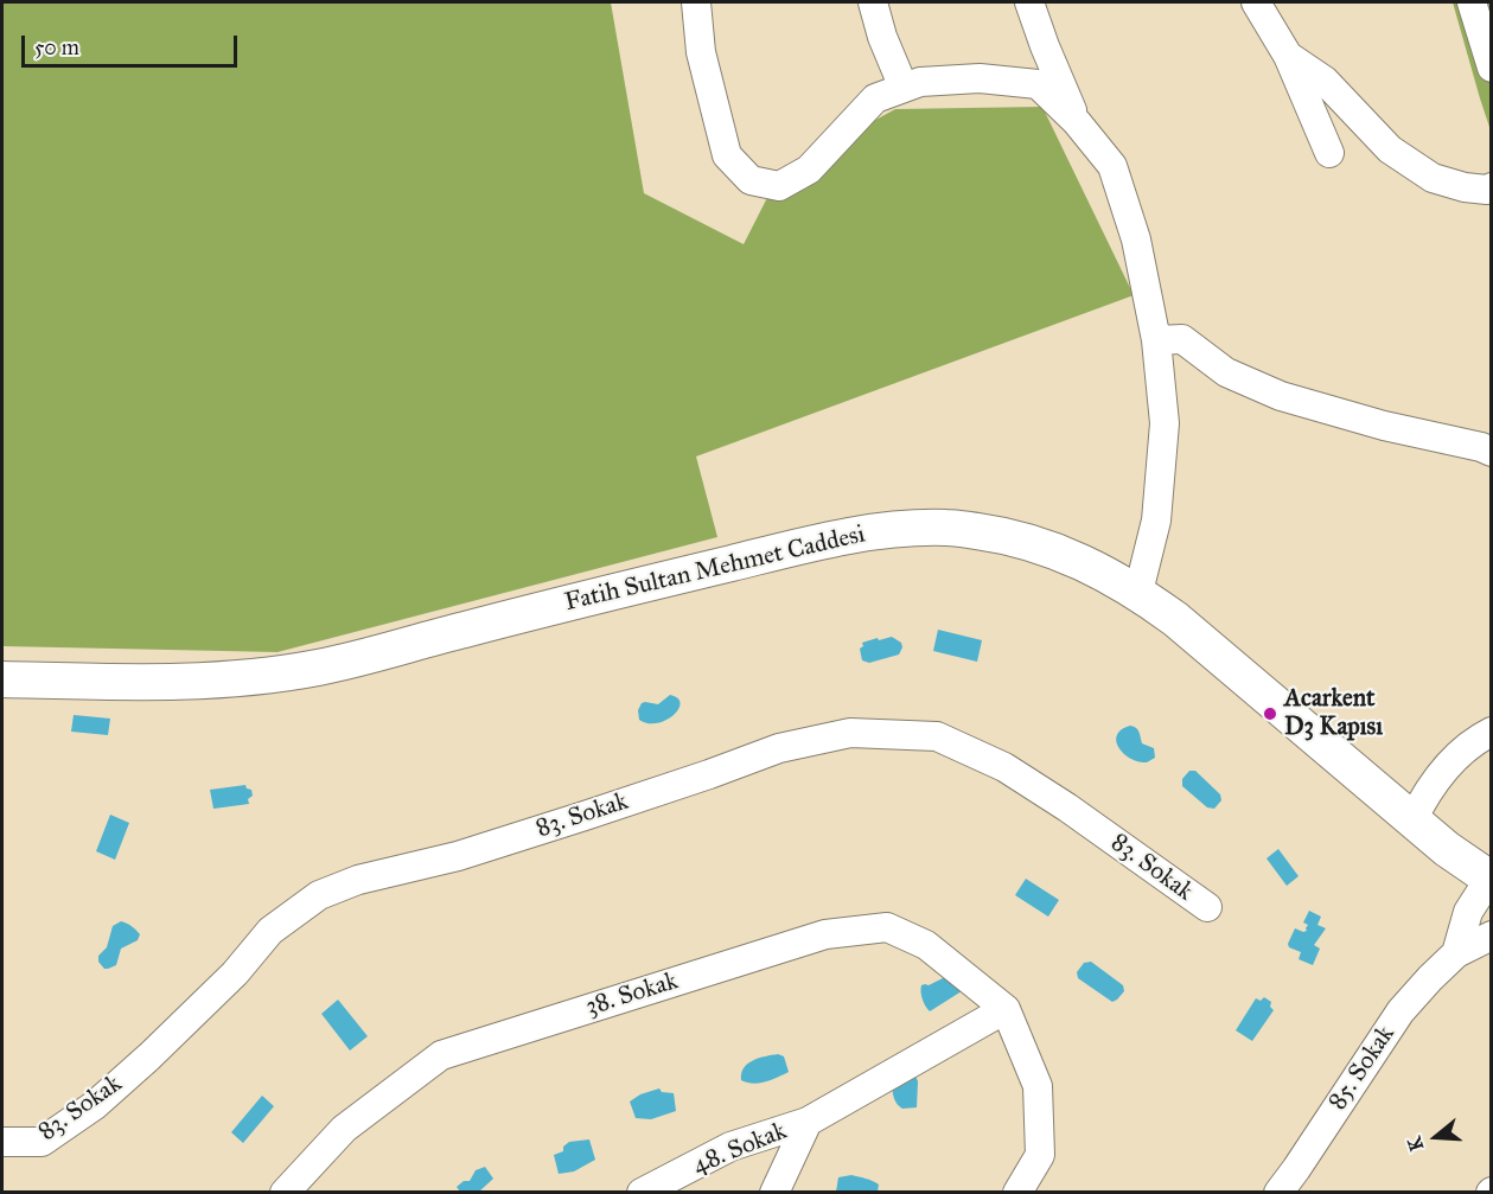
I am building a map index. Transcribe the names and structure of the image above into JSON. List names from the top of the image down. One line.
{"streets":{"main road":["Fatih Sultan Mehmet Caddesi"],"street":["83. Sokak","38. Sokak","85. Sokak","48. Sokak"]},"places":["Acarkent D3 Kapısı"],"scale_bar":"50 m","north":"left"}
